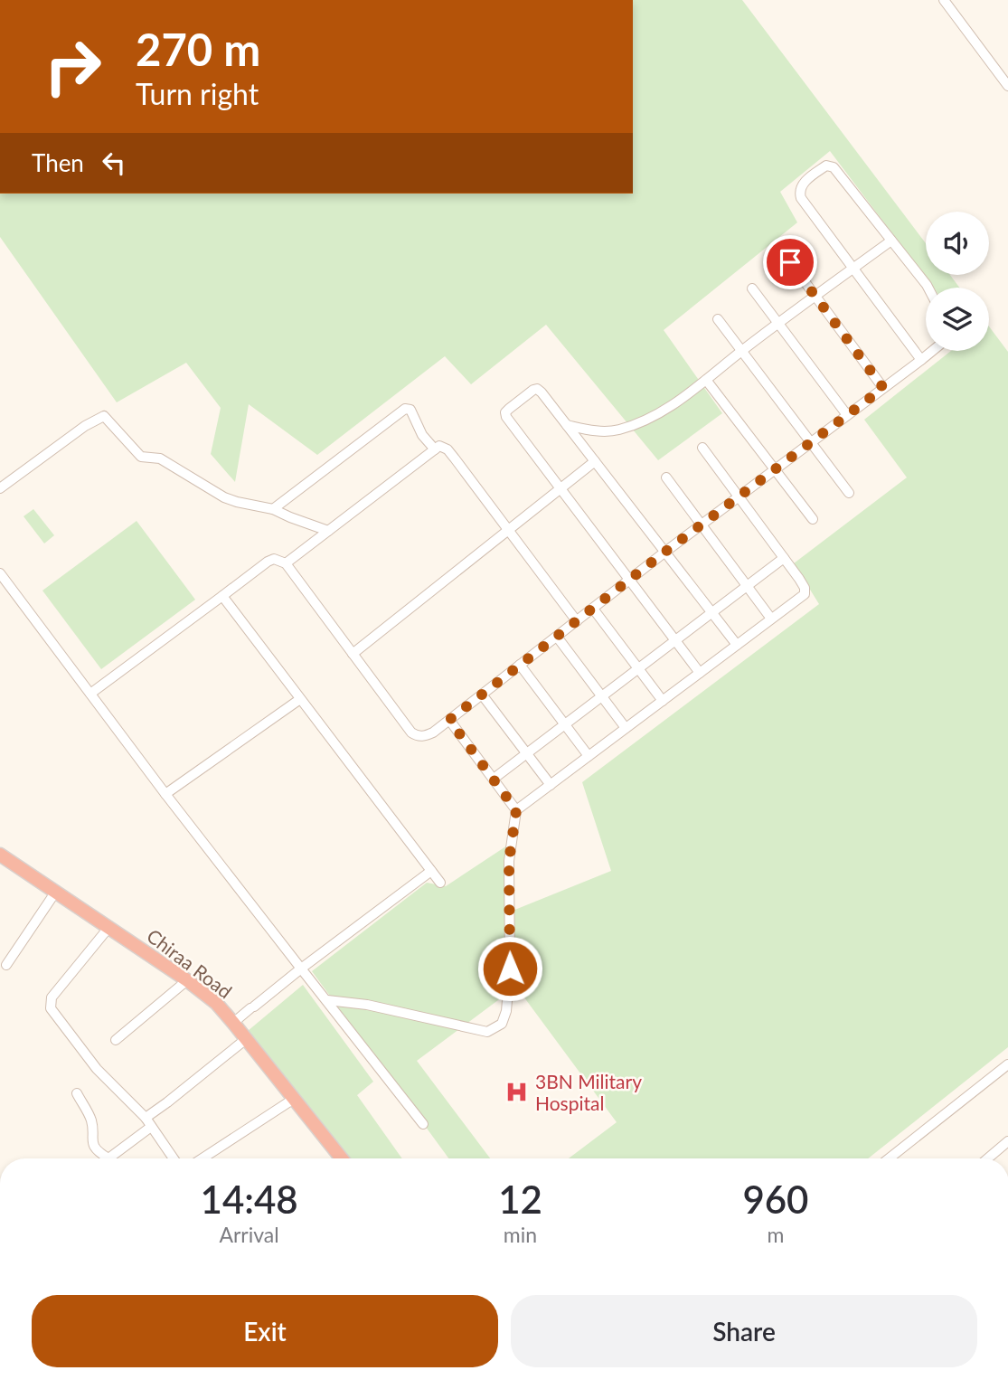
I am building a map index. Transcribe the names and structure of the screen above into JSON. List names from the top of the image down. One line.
{"streets":{"highway":["Chiraa Road"]},"places":{"hospital":["3BN Military Hospital"]},"page":{"turn":["270 m","Turn right"],"then":"Then","eta":["14:48","Arrival","12","min","960","m"],"buttons":["Exit","Share"]}}
